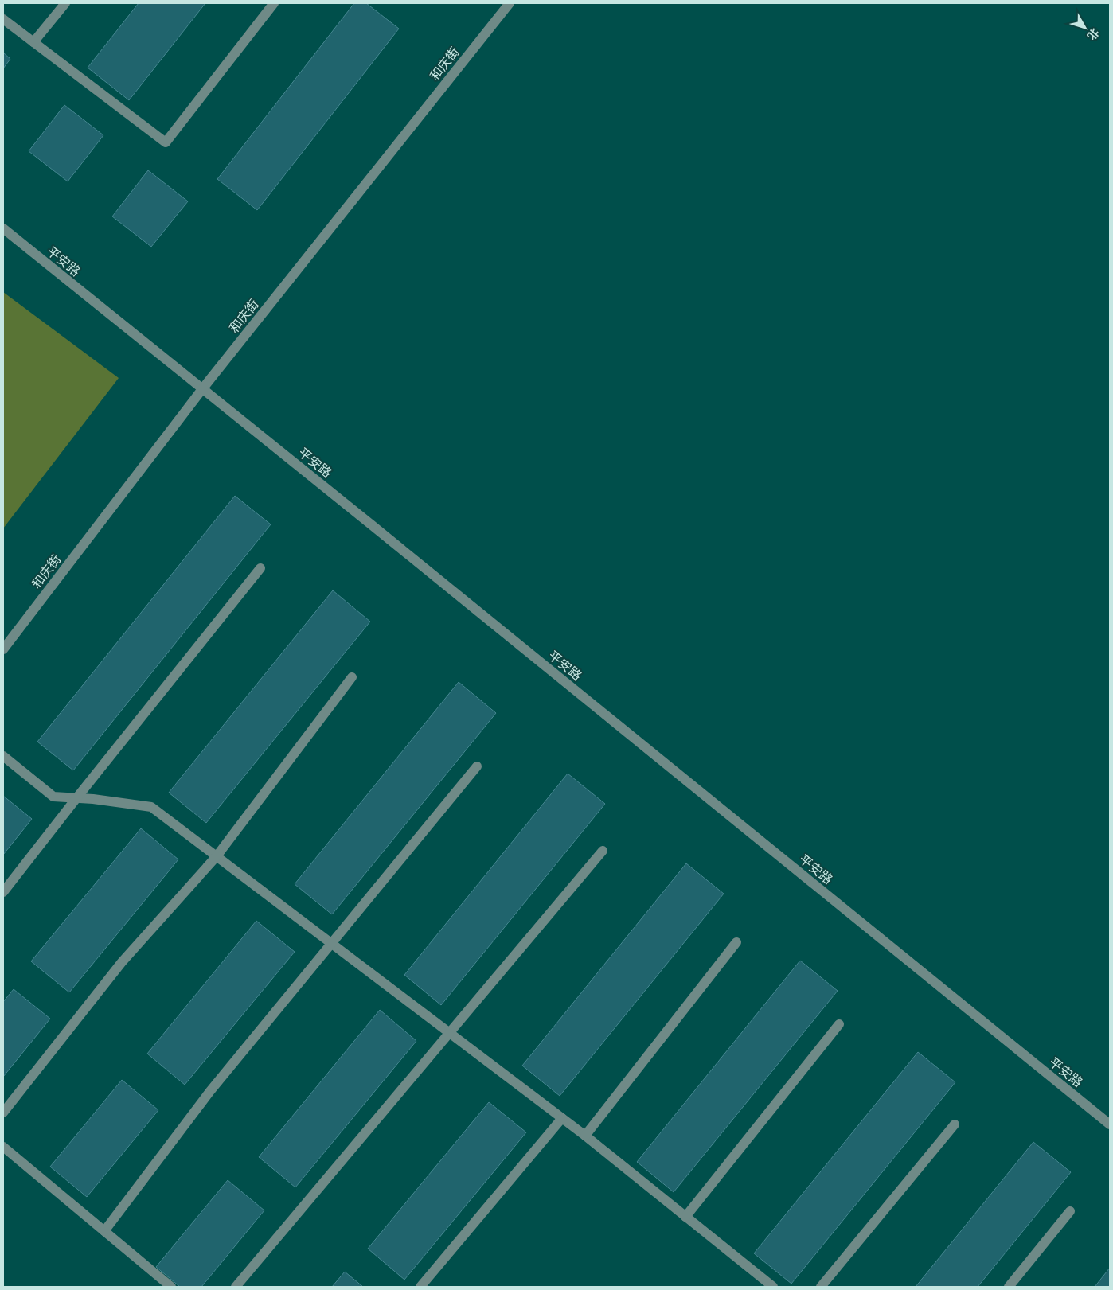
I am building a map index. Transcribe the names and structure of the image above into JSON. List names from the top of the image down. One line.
{"streets":{"street":["和庆街","平安路"]},"crossings":[["和庆街","平安路"]],"north":"bottom right"}
